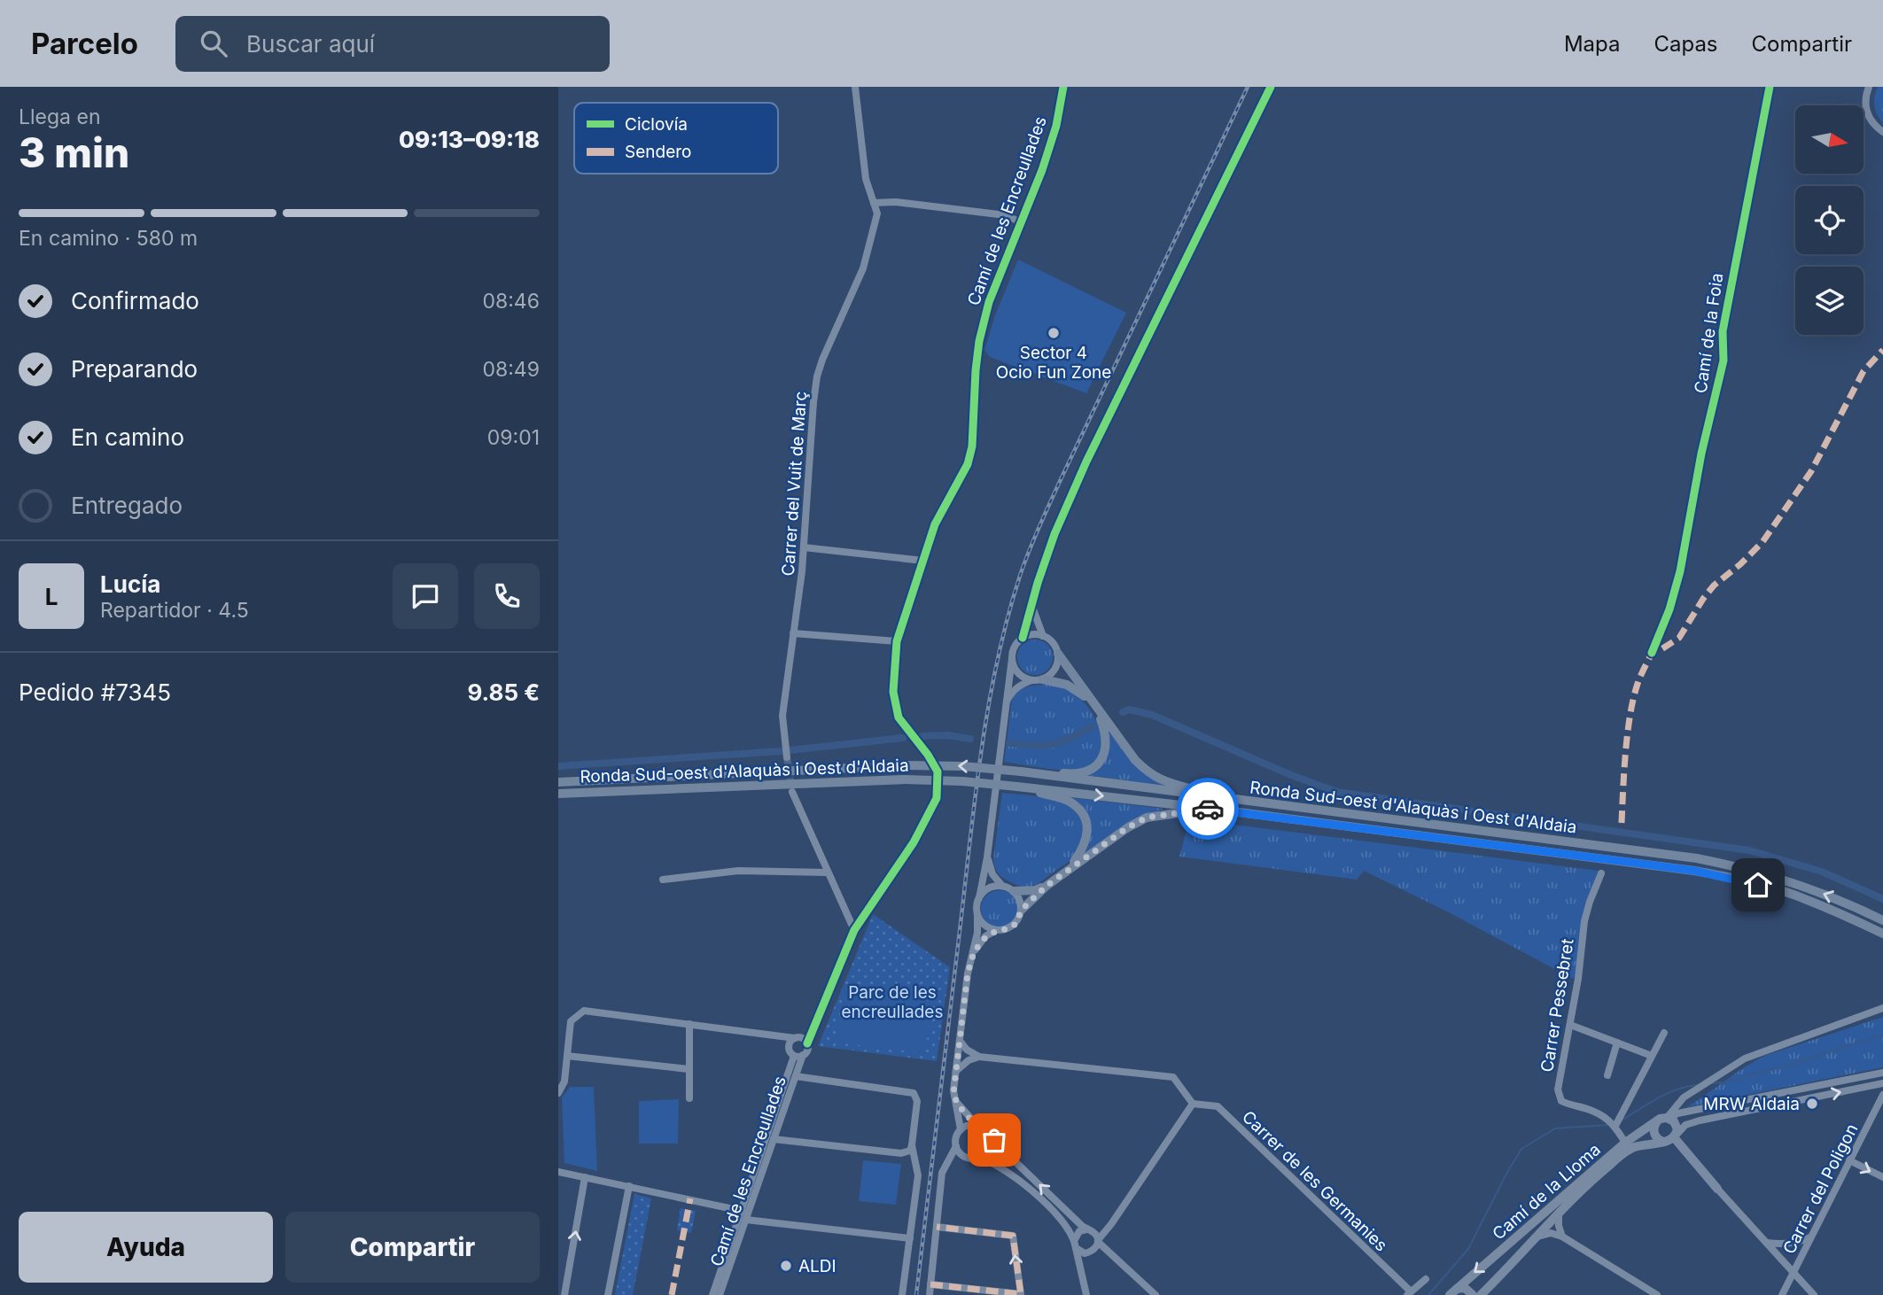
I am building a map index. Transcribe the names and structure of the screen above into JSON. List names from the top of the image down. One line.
{"streets":{"main road":["Ronda Sud-oest d'Alaquàs i Oest d'Aldaia"],"street":["Camí de les Encreullades","Camí de la Foia","Carrer del Vuit de Març","Carrer Pessebret","Carrer de les Germanies","Carrer del Poligon","Camí de la Lloma"]},"crossings":[["Carrer Pessebret","Camí de la Lloma"]],"parks":["Parc de les encreullades"],"places":["Sector 4 Ocio Fun Zone","MRW Aldaia","ALDI"],"legend":["Ciclovía","Sendero"],"north":"right","page":{"header":"Parcelo","search":"Buscar aquí","nav":["Mapa","Capas","Compartir"],"heading":["3 min","Llega en","09:13–09:18"],"panel":["Lucía","Repartidor · 4.5","Pedido #7345","9.85 €"],"bar":"En camino · 580 m","list":[["Confirmado","08:46"],["Preparando","08:49"],["En camino","09:01"],"Entregado"],"round":"L","buttons":["Ayuda","Compartir"]}}
